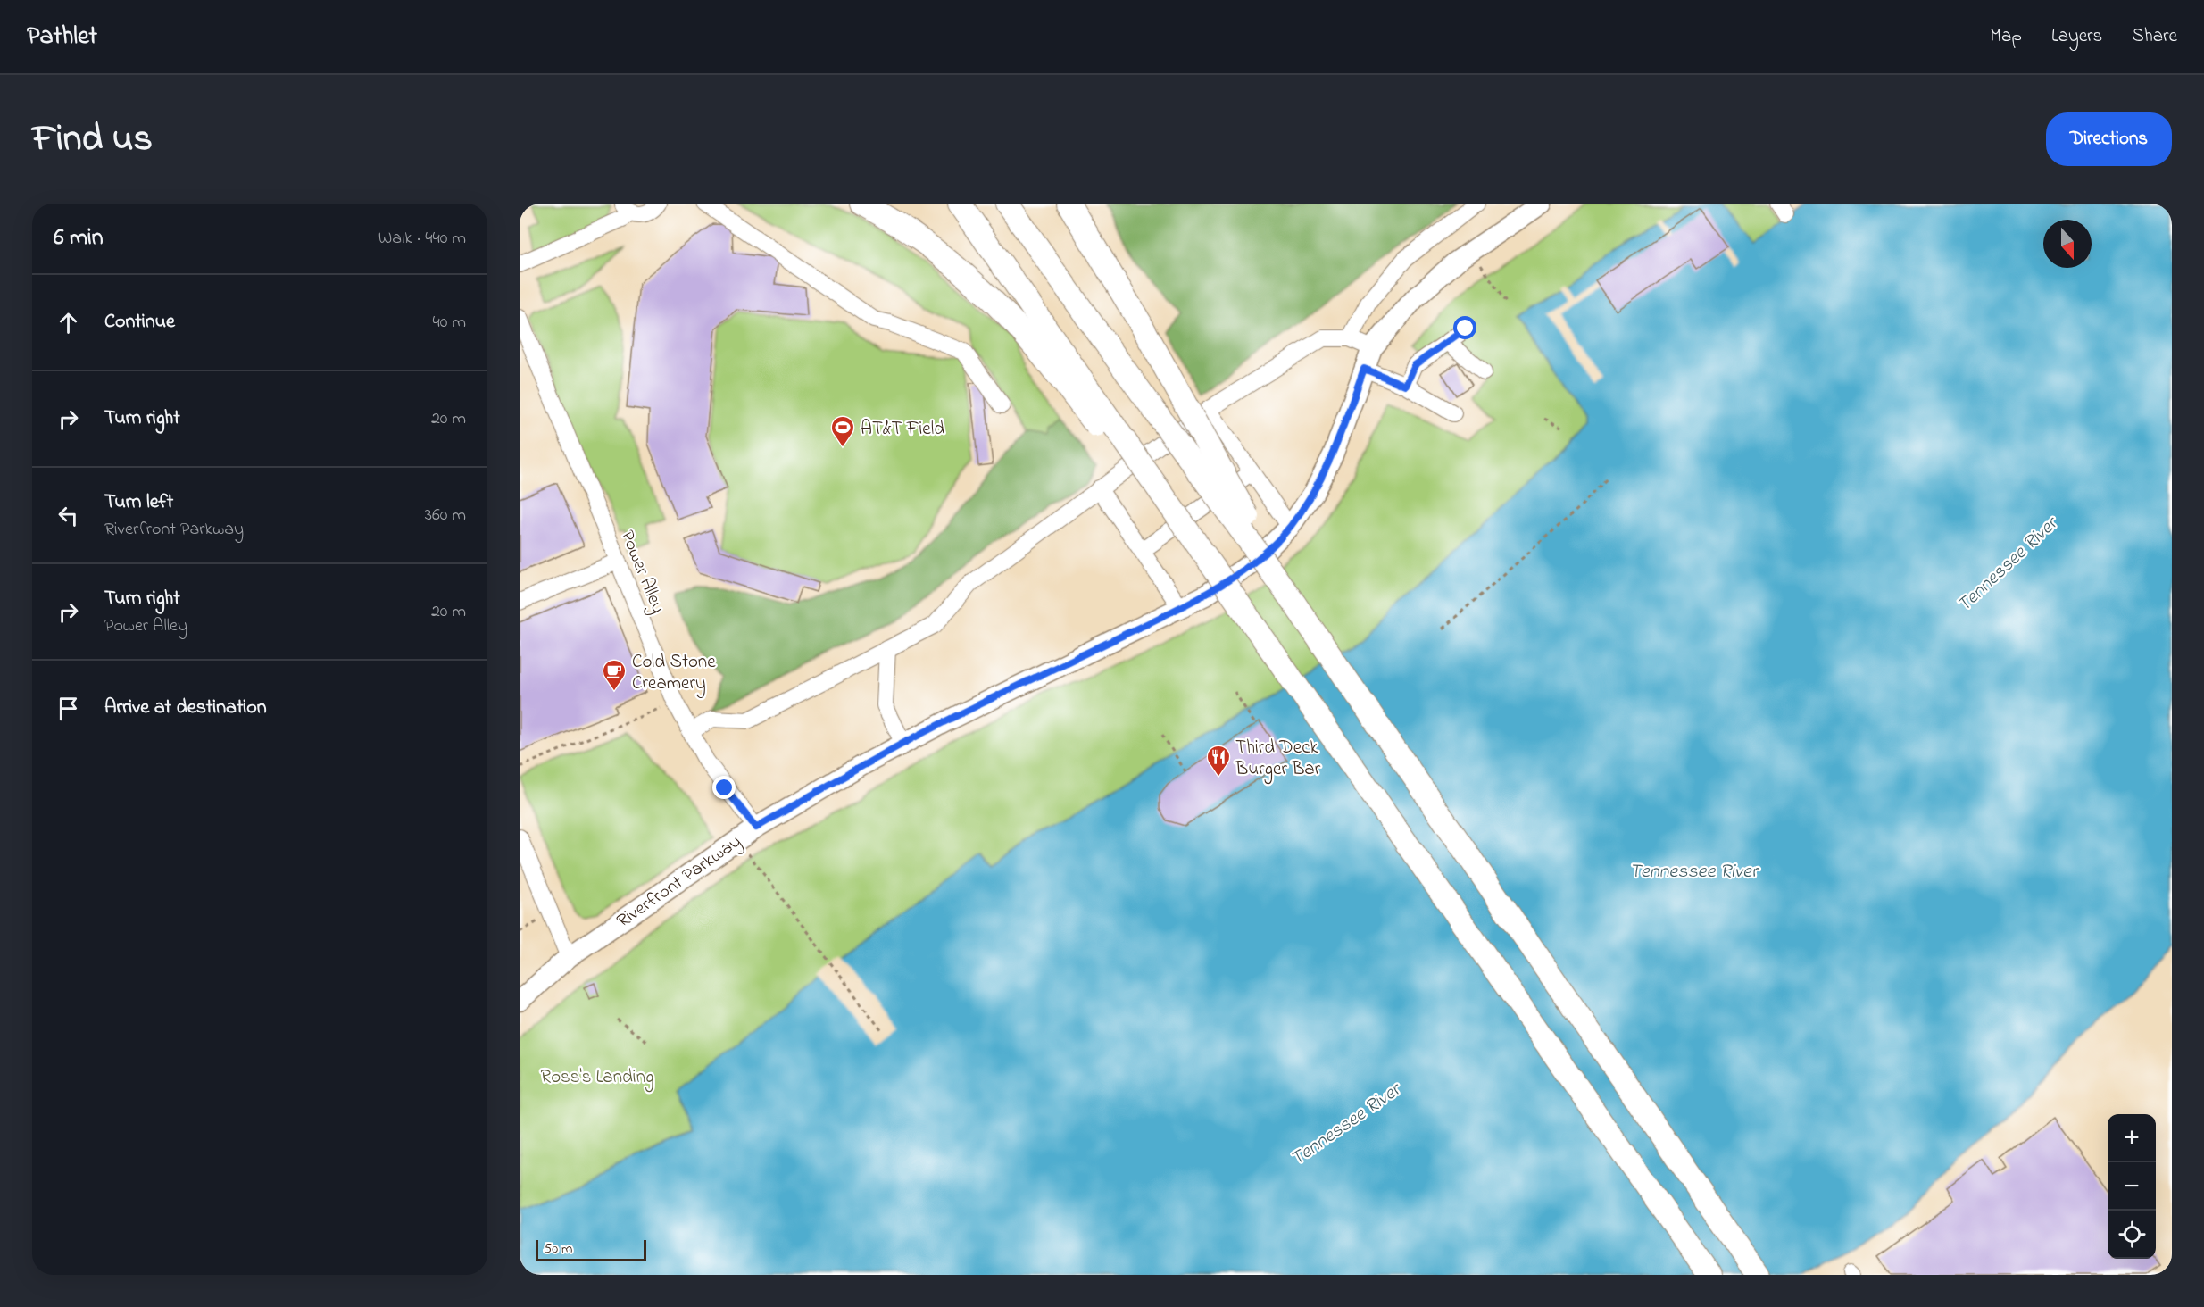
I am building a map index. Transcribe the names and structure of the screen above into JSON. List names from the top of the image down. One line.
{"streets":{"main road":["Riverfront Parkway"],"street":["Power Alley"]},"crossings":[["Power Alley","Riverfront Parkway"]],"water":["Tennessee River"],"parks":["Ross's Landing"],"places":{"sports":["AT&T Field"],"cafe":["Cold Stone Creamery"],"restaurant":["Third Deck Burger Bar"]},"scale_bar":"50 m","north":"bottom","page":{"header":"Pathlet","nav":["Map","Layers","Share"],"title":"Find us","buttons":"Directions","heading":["6 min","Walk · 440 m"],"list":[["Continue","40 m"],["Turn right","20 m"],["Turn left","Riverfront Parkway","360 m"],["Turn right","Power Alley","20 m"],"Arrive at destination"],"map_buttons":["+","−"],"scale":"50 m"}}
